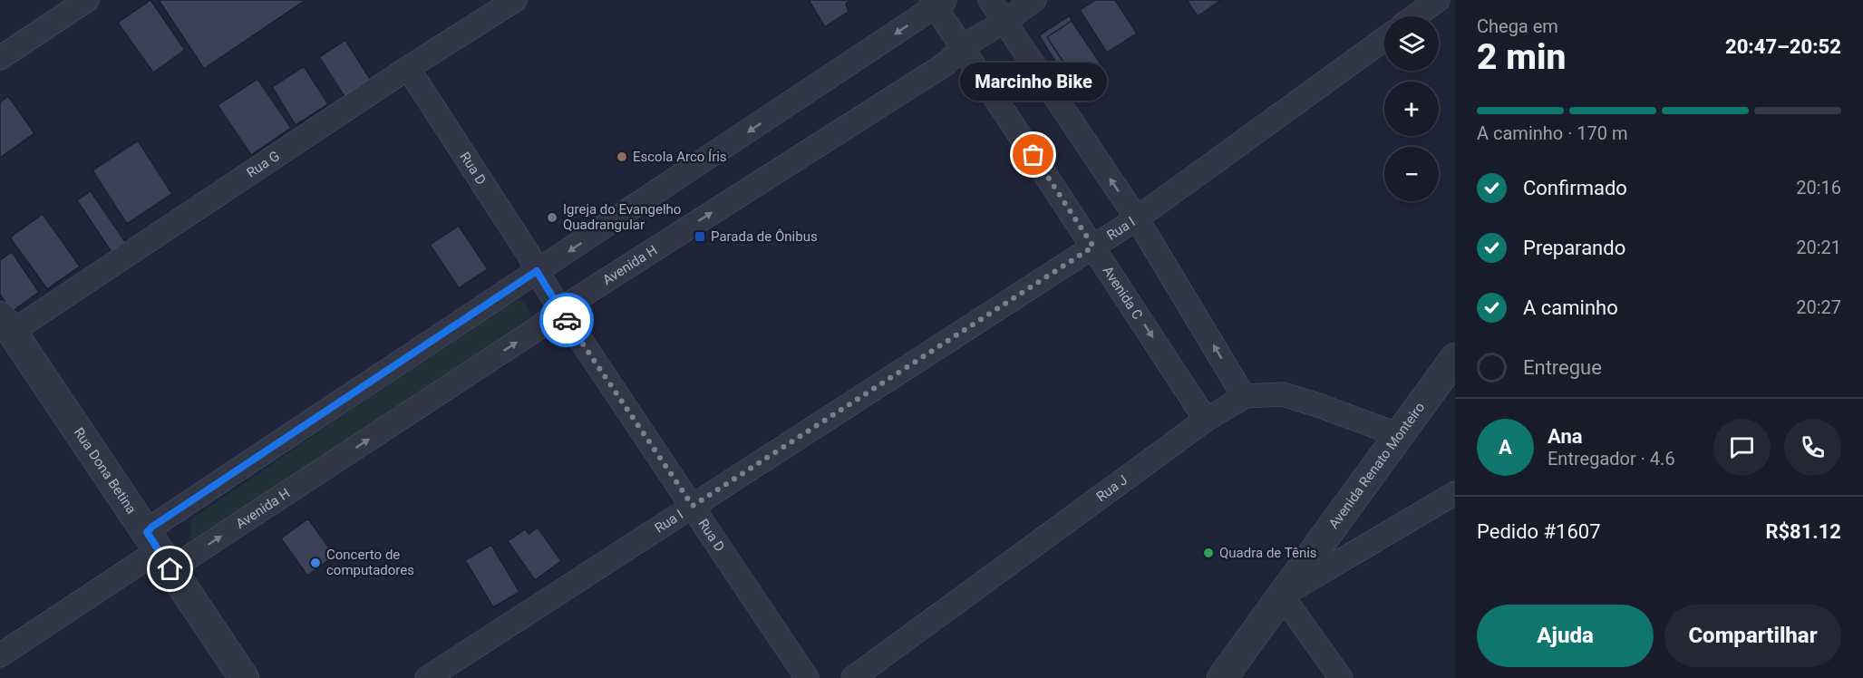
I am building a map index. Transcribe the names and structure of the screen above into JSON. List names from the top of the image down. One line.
{"streets":{"street":["Rua G","Rua D","Rua I","Avenida H","Avenida C","Avenida Renato Monteiro","Rua Dona Betina","Rua J"]},"crossings":[["Rua G","Rua D"],["Rua G","Rua Dona Betina"],["Rua D","Rua I"],["Rua D","Avenida H"],["Rua I","Avenida C"],["Avenida H","Avenida C"],["Avenida H","Rua Dona Betina"],["Avenida C","Rua J"],["Avenida Renato Monteiro","Rua J"]],"places":{"other":["Marcinho Bike","Escola Arco Íris","Igreja do Evangelho Quadrangular","Quadra de Tênis","Concerto de computadores"],"transit":["Parada de Ônibus"]},"page":{"heading":["2 min","Chega em","20:47–20:52"],"panel":["Ana","Entregador · 4.6","Pedido #1607","R$81.12"],"map_buttons":["+","−"],"bubble":"Marcinho Bike","bar":"A caminho · 170 m","list":[["Confirmado","20:16"],["Preparando","20:21"],["A caminho","20:27"],"Entregue"],"round":"A","buttons":["Ajuda","Compartilhar"]}}
